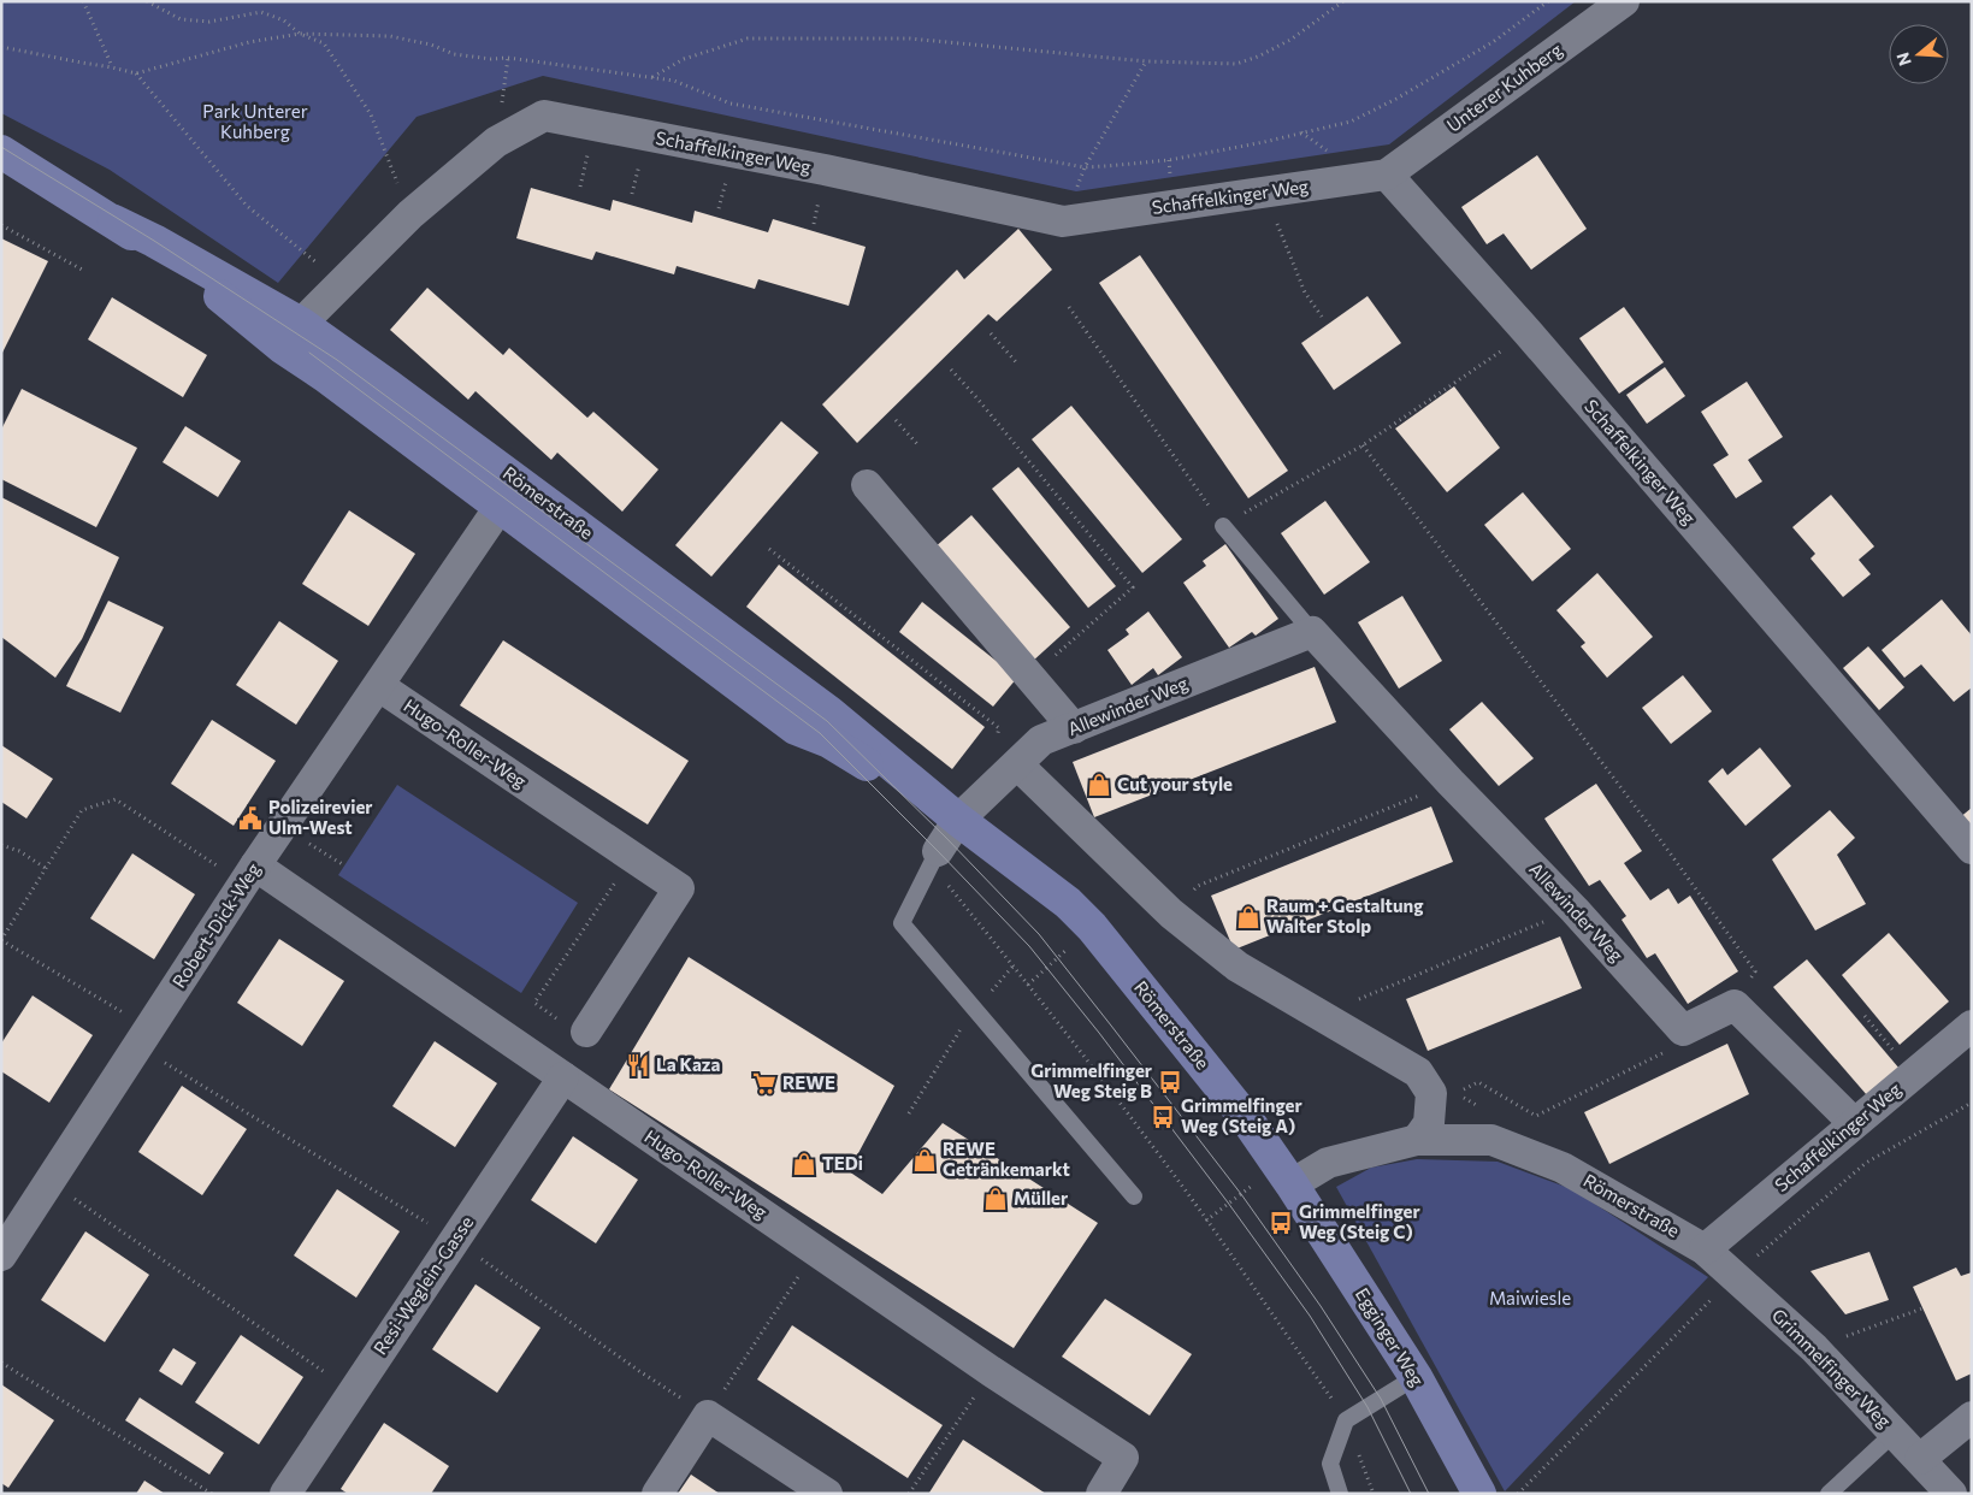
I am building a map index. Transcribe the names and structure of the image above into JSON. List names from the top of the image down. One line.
{"streets":{"street":["Unterer Kuhberg","Schaffelkinger Weg","Römerstraße","Allewinder Weg","Hugo-Roller-Weg","Robert-Dick-Weg","Resi-Weglein-Gasse","Egginger Weg","Grimmelfinger Weg"]},"crossings":[["Unterer Kuhberg","Schaffelkinger Weg"],["Schaffelkinger Weg","Römerstraße"],["Schaffelkinger Weg","Grimmelfinger Weg"],["Römerstraße","Allewinder Weg"],["Römerstraße","Robert-Dick-Weg"],["Römerstraße","Egginger Weg"],["Römerstraße","Grimmelfinger Weg"],["Hugo-Roller-Weg","Robert-Dick-Weg"],["Hugo-Roller-Weg","Resi-Weglein-Gasse"]],"parks":["Park Unterer Kuhberg","Maiwiesle"],"places":{"shop":["Cut your style","Raum + Gestaltung Walter Stolp","REWE Getränkemarkt","TEDi","Müller"],"public building":["Polizeirevier Ulm-West"],"restaurant":["La Kaza"],"bus stop":["Grimmelfinger Weg Steig B","Grimmelfinger Weg (Steig A)","Grimmelfinger Weg (Steig C)"],"supermarket":["REWE"]},"north":"left"}
